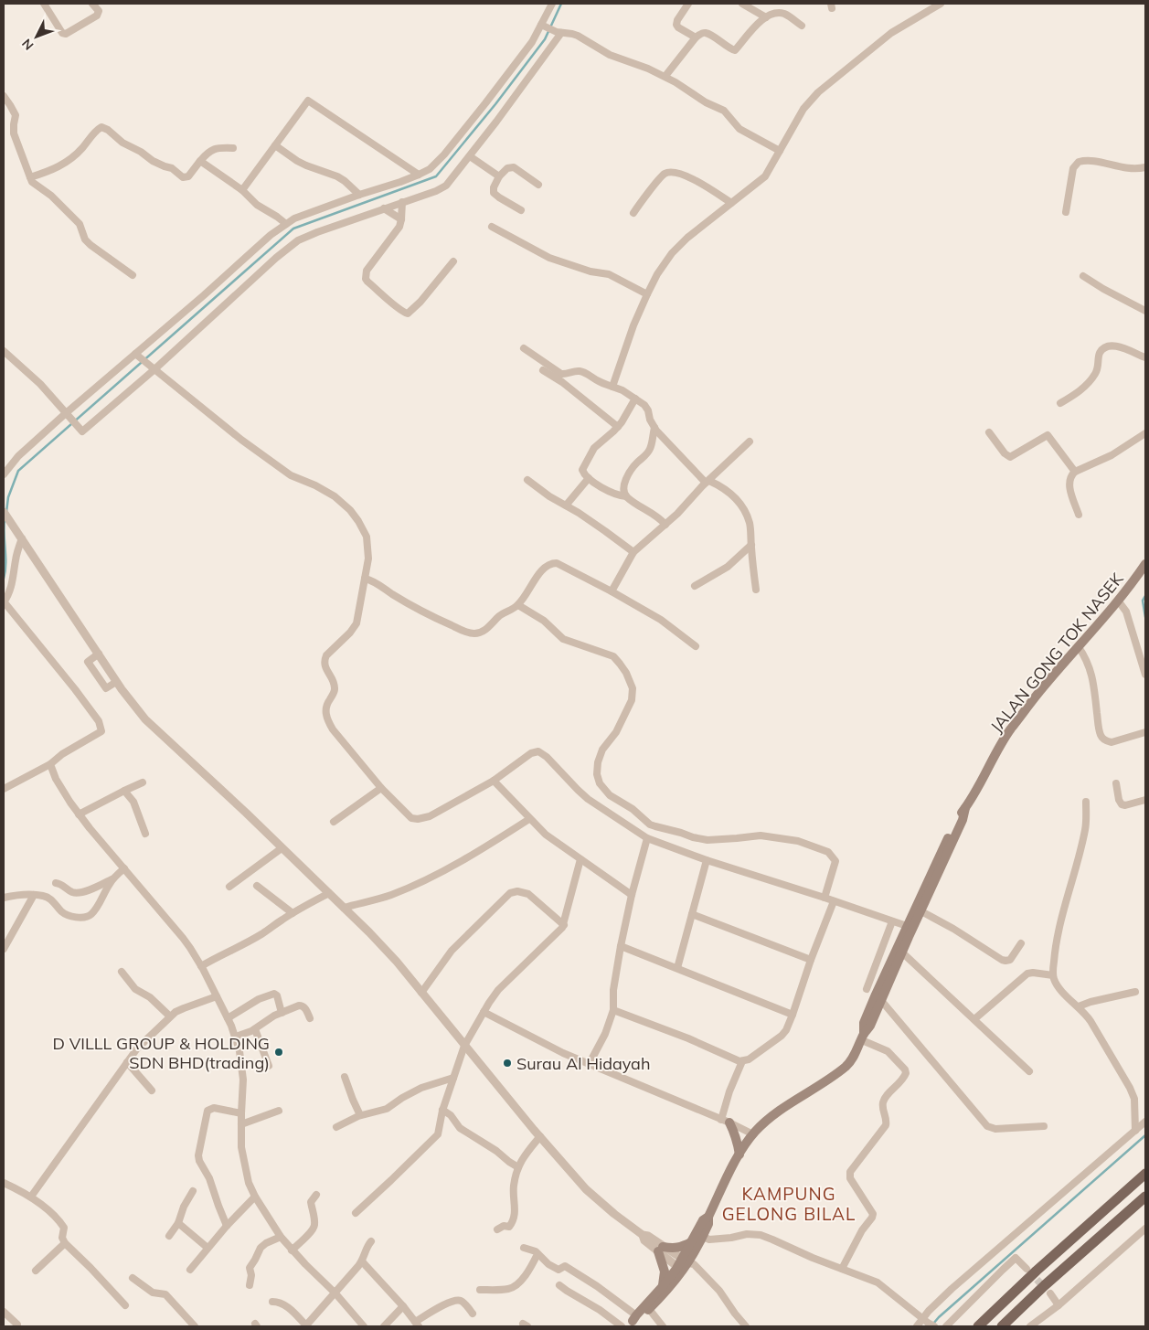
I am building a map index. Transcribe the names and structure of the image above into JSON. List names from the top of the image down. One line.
{"streets":{"main road":["JALAN GONG TOK NASEK"]},"districts":["KAMPUNG GELONG BILAL"],"places":["D VILLL GROUP & HOLDING SDN BHD(trading)","Surau Al Hidayah"],"north":"bottom left"}
